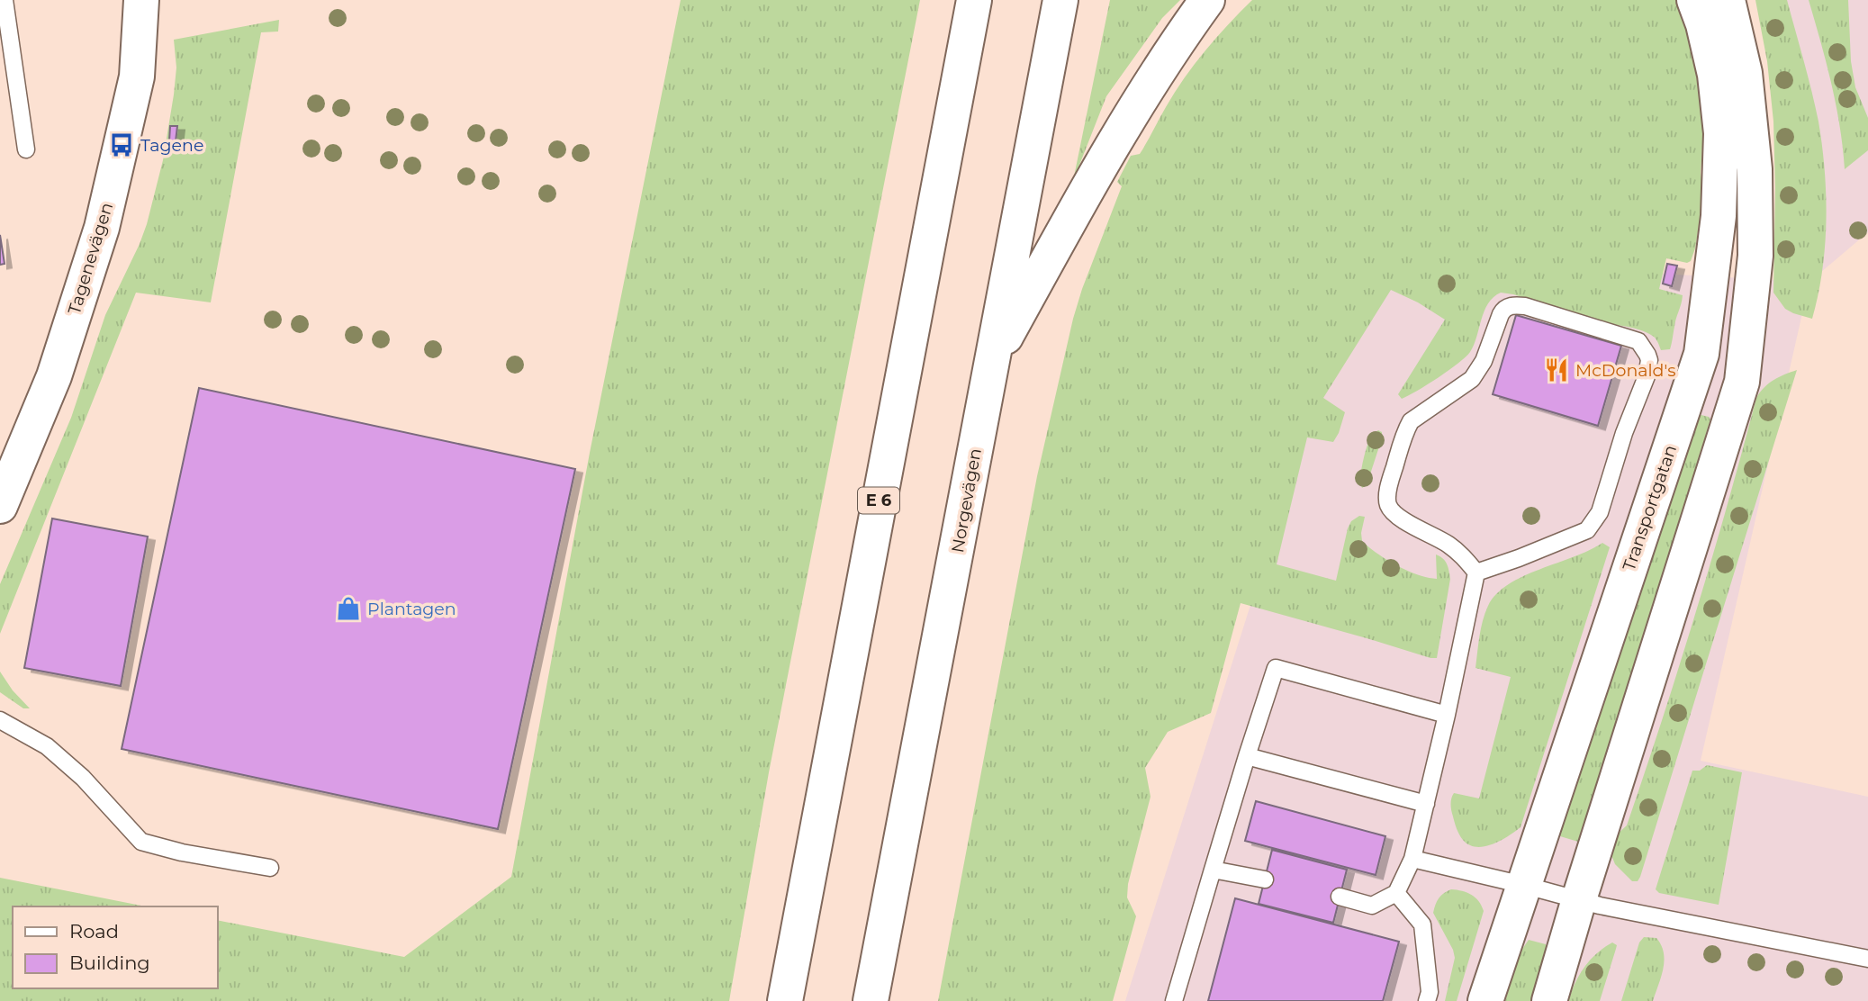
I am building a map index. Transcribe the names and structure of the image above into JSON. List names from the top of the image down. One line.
{"streets":{"main road":["Tagenevägen","E 6","Norgevägen","Transportgatan"]},"places":{"bus stop":["Tagene"],"restaurant":["McDonald's"],"shop":["Plantagen"]},"legend":["Road","Building"]}
